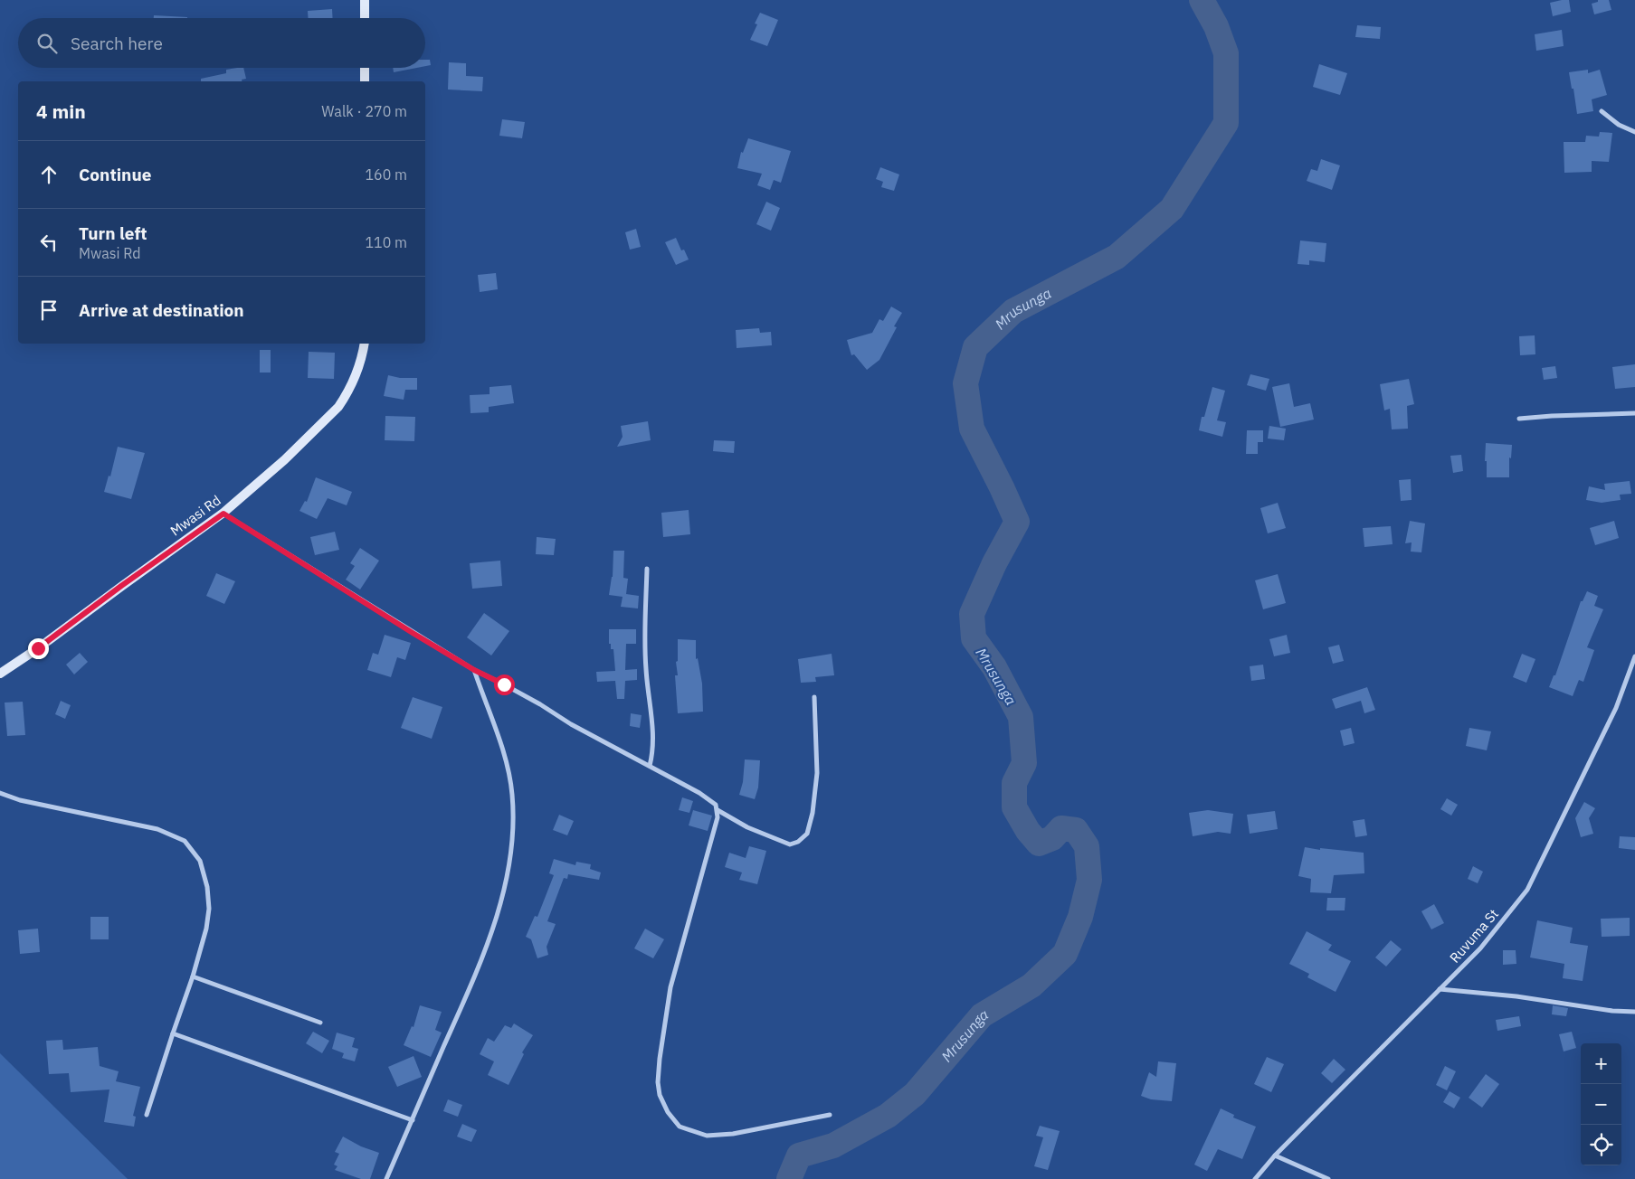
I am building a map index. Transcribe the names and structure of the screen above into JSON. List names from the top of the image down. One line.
{"streets":{"street":["Mwasi Rd","Ruvuma St"]},"water":["Mrusunga"],"page":{"search":"Search here","heading":["4 min","Walk · 270 m"],"list":[["Continue","160 m"],["Turn left","Mwasi Rd","110 m"],"Arrive at destination"],"map_buttons":["+","−"]}}
